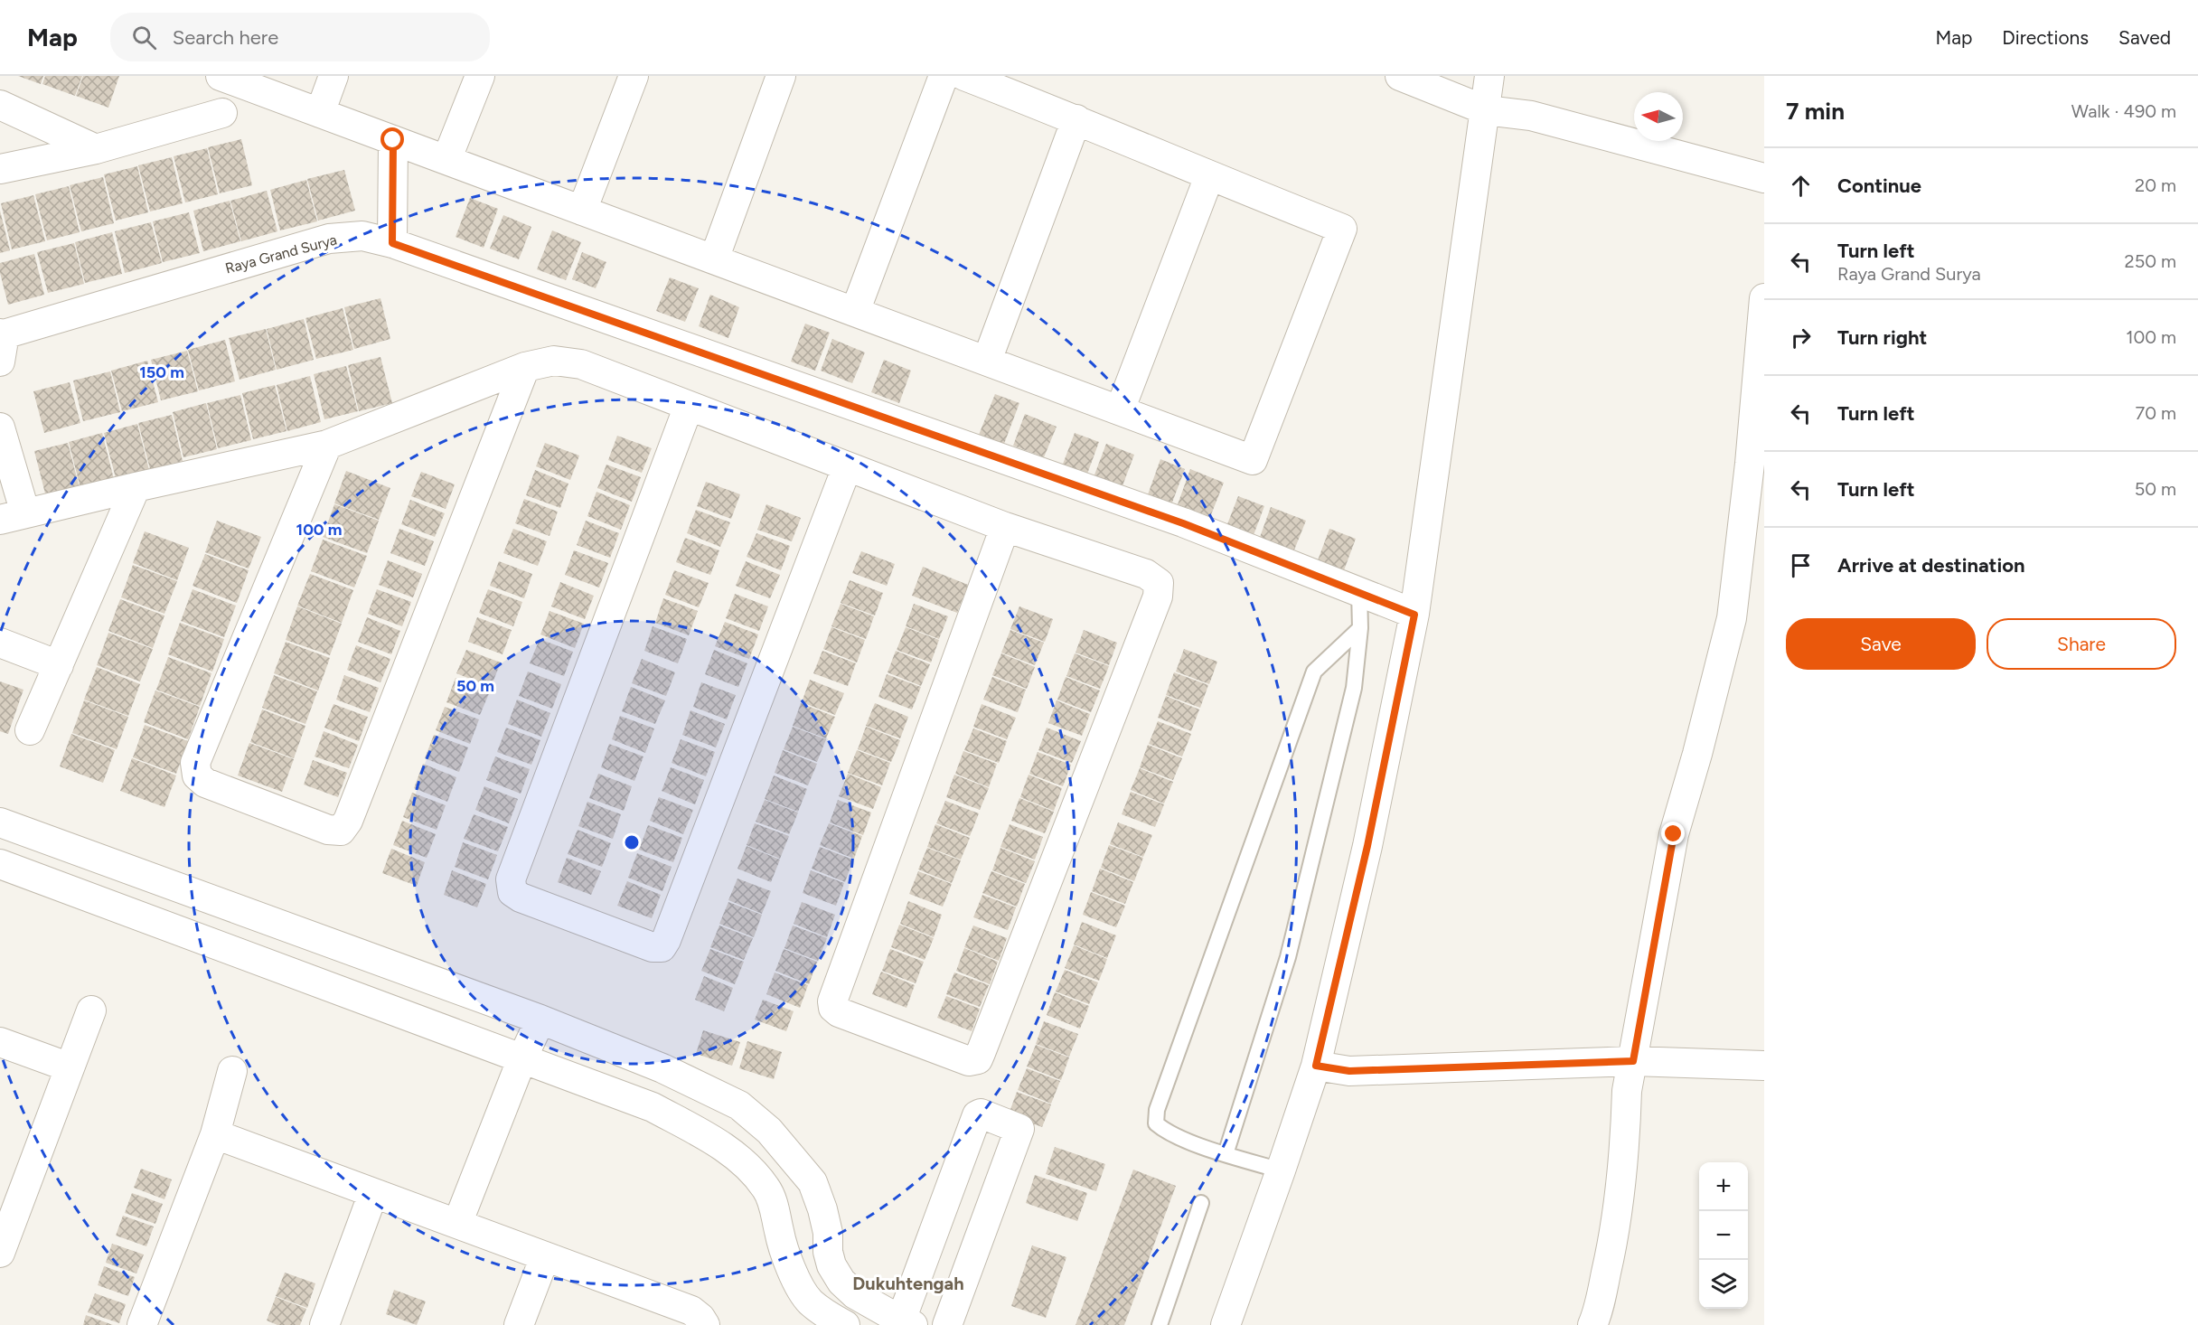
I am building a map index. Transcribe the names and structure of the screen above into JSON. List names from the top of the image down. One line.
{"streets":{"street":["Raya Grand Surya"]},"districts":["Dukuhtengah"],"north":"left","page":{"header":"Map","search":"Search here","nav":["Map","Directions","Saved"],"heading":["7 min","Walk · 490 m"],"list":[["Continue","20 m"],["Turn left","Raya Grand Surya","250 m"],["Turn right","100 m"],["Turn left","70 m"],["Turn left","50 m"],"Arrive at destination"],"buttons":["Save","Share"],"map_buttons":["+","−"]},"rings":["150 m","100 m","50 m"]}
